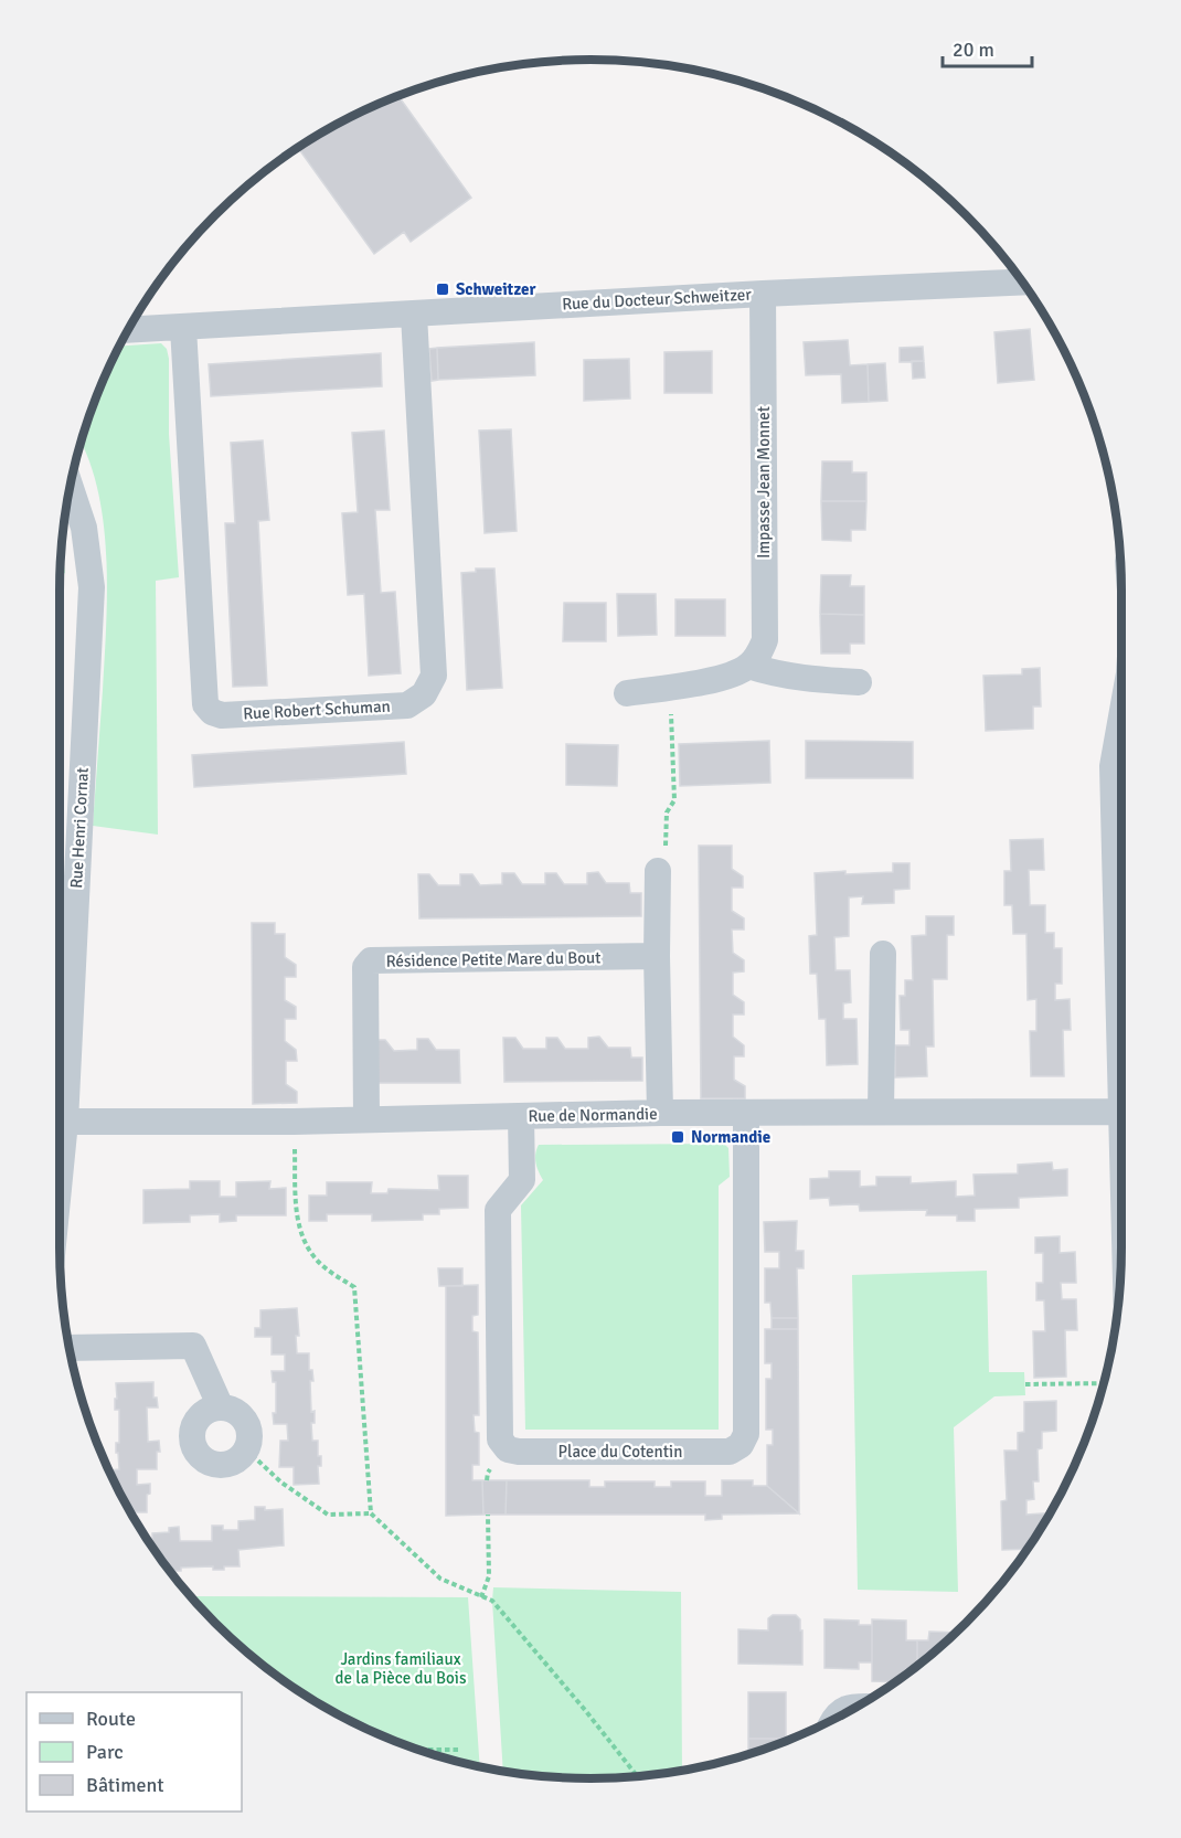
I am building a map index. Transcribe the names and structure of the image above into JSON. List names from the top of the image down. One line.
{"streets":{"street":["Rue du Docteur Schweitzer","Impasse Jean Monnet","Rue Robert Schuman","Rue Henri Cornat","Résidence Petite Mare du Bout","Rue de Normandie","Place du Cotentin"]},"crossings":[["Rue du Docteur Schweitzer","Impasse Jean Monnet"],["Rue du Docteur Schweitzer","Rue Robert Schuman"],["Rue Henri Cornat","Rue de Normandie"],["Résidence Petite Mare du Bout","Rue de Normandie"],["Rue de Normandie","Place du Cotentin"]],"parks":["Jardins familiaux de la Pièce du Bois"],"places":{"transit":["Schweitzer","Normandie"]},"legend":["Route","Parc","Bâtiment"],"scale_bar":"20 m"}
